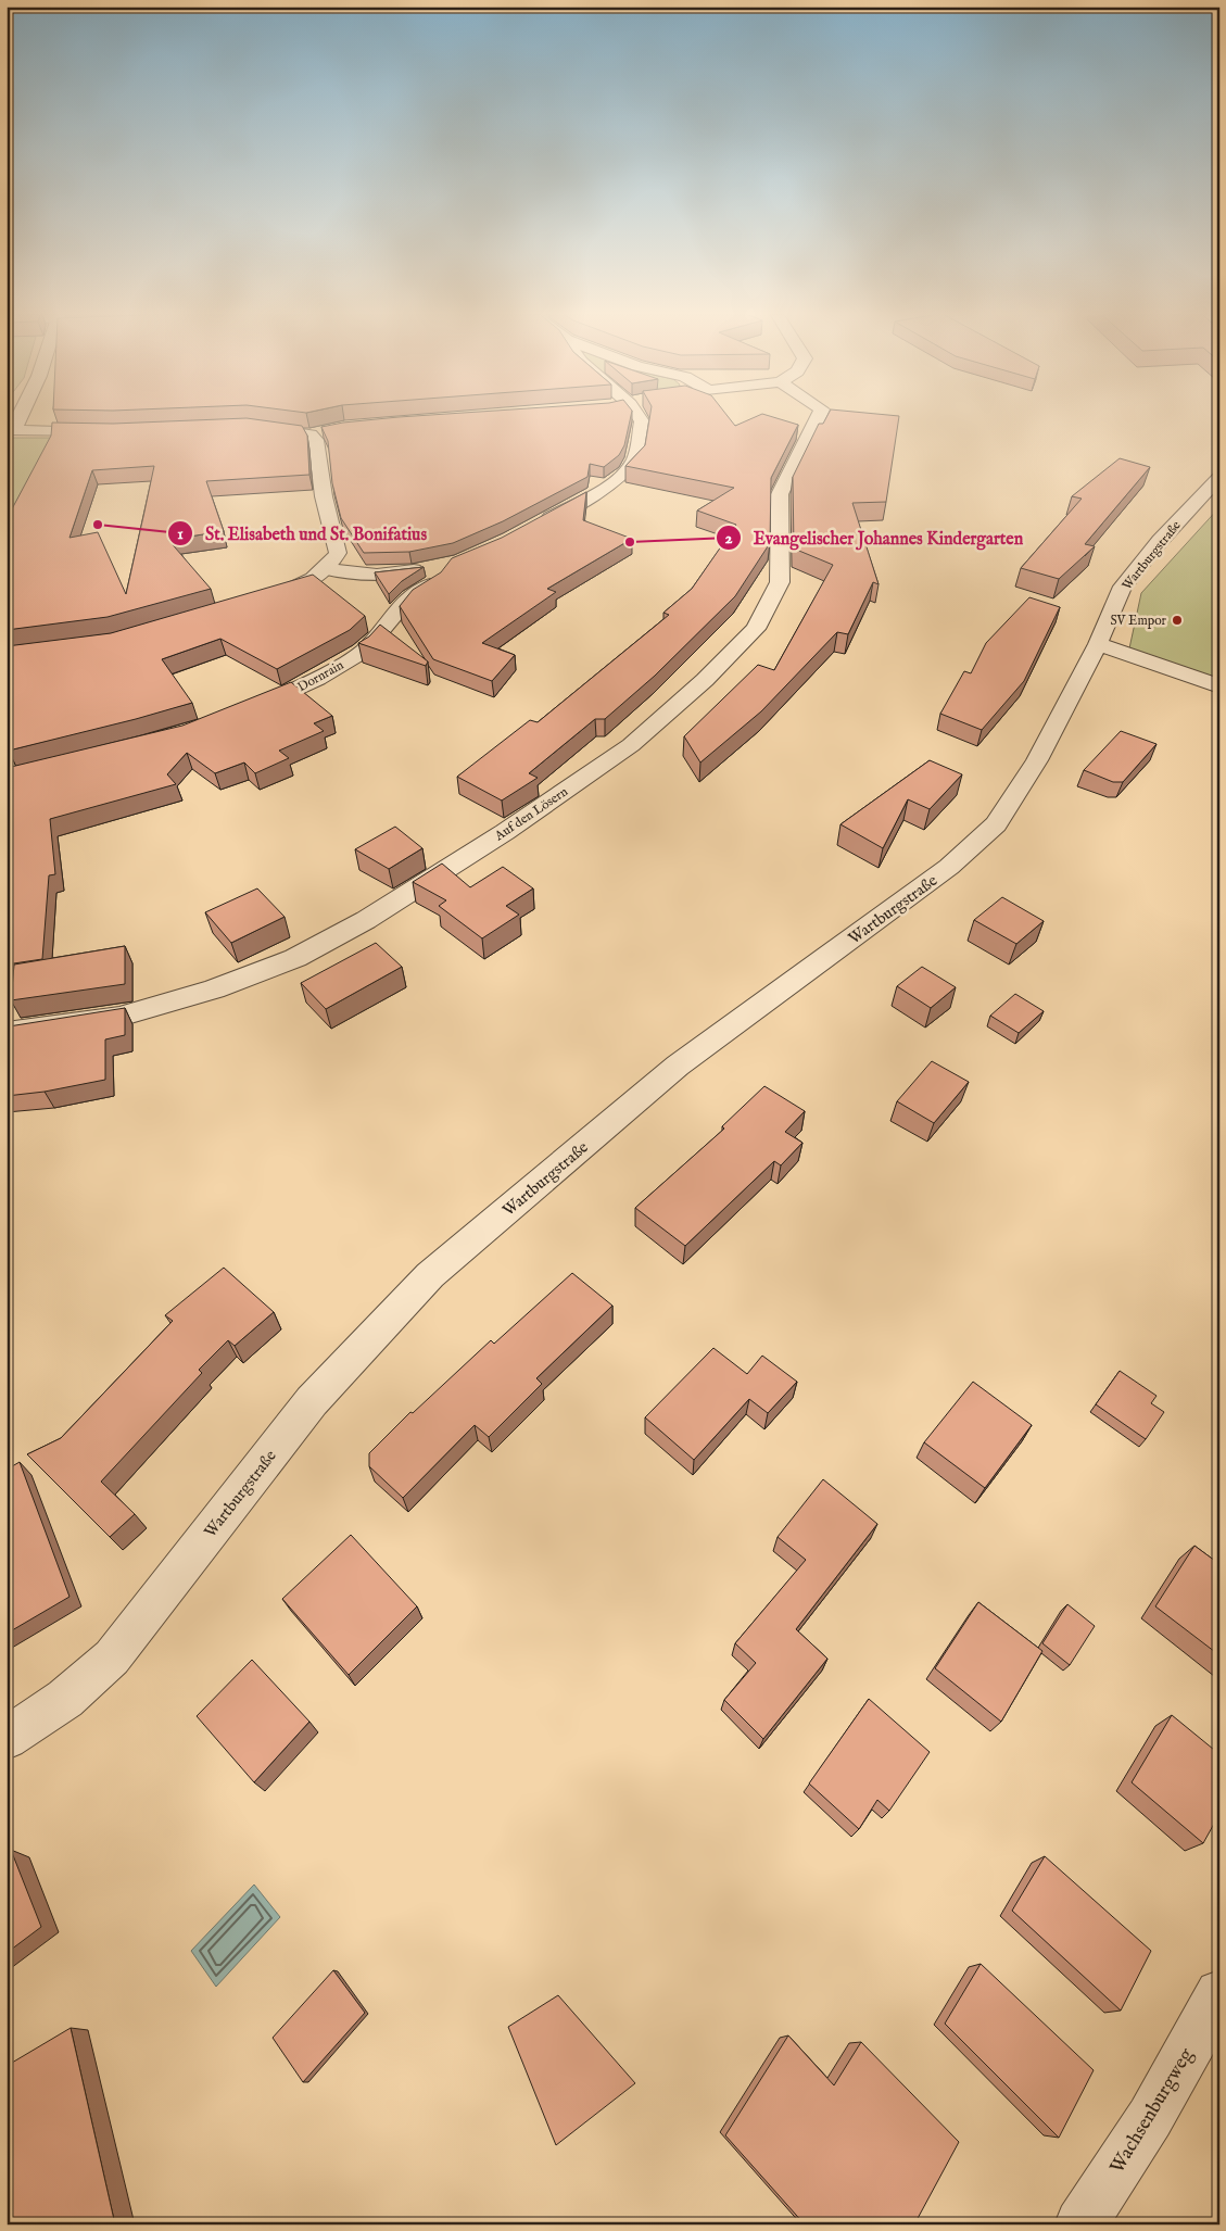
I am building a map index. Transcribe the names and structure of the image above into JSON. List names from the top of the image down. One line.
{"streets":{"street":["Wartburgstraße","Dornrain","Auf den Lösern","Wachsenburgweg"]},"places":["St. Elisabeth und St. Bonifatius","Evangelischer Johannes Kindergarten","SV Empor"]}
